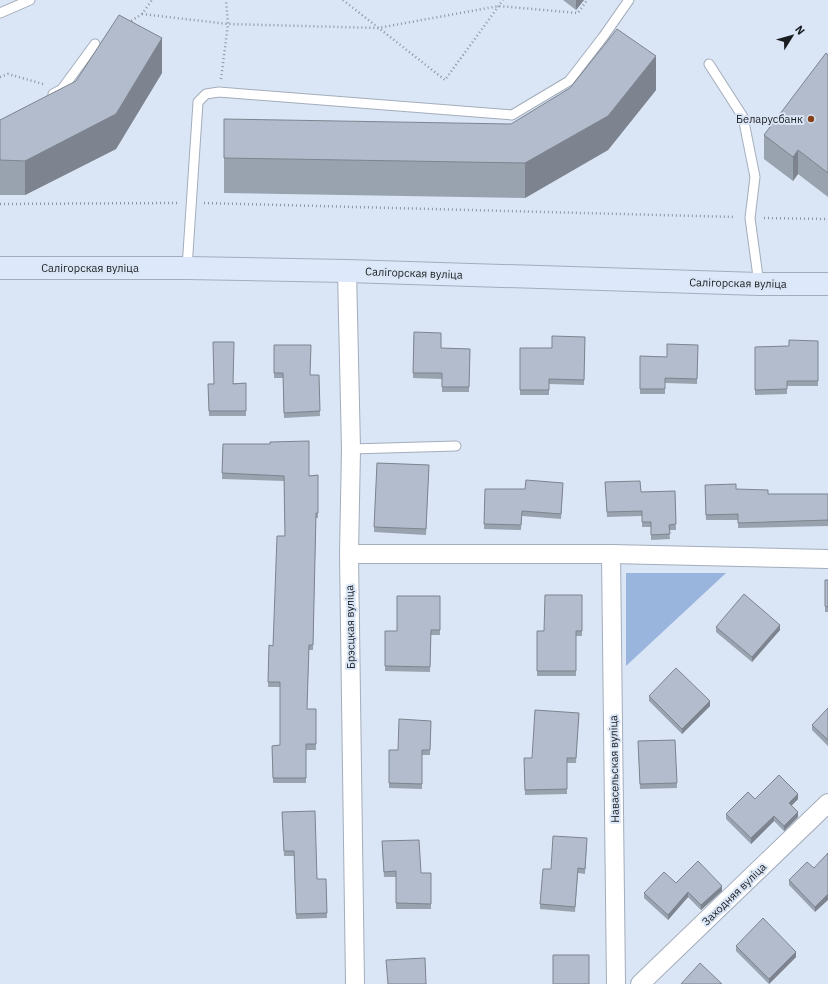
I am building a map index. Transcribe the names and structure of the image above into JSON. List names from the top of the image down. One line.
{"streets":{"main road":["Салігорская вуліца"],"street":["Брэсцкая вуліца","Навасельская вуліца","Заходняя вуліца"]},"crossings":[["Салігорская вуліца","Брэсцкая вуліца"]],"places":["Беларусбанк"],"north":"top right"}
